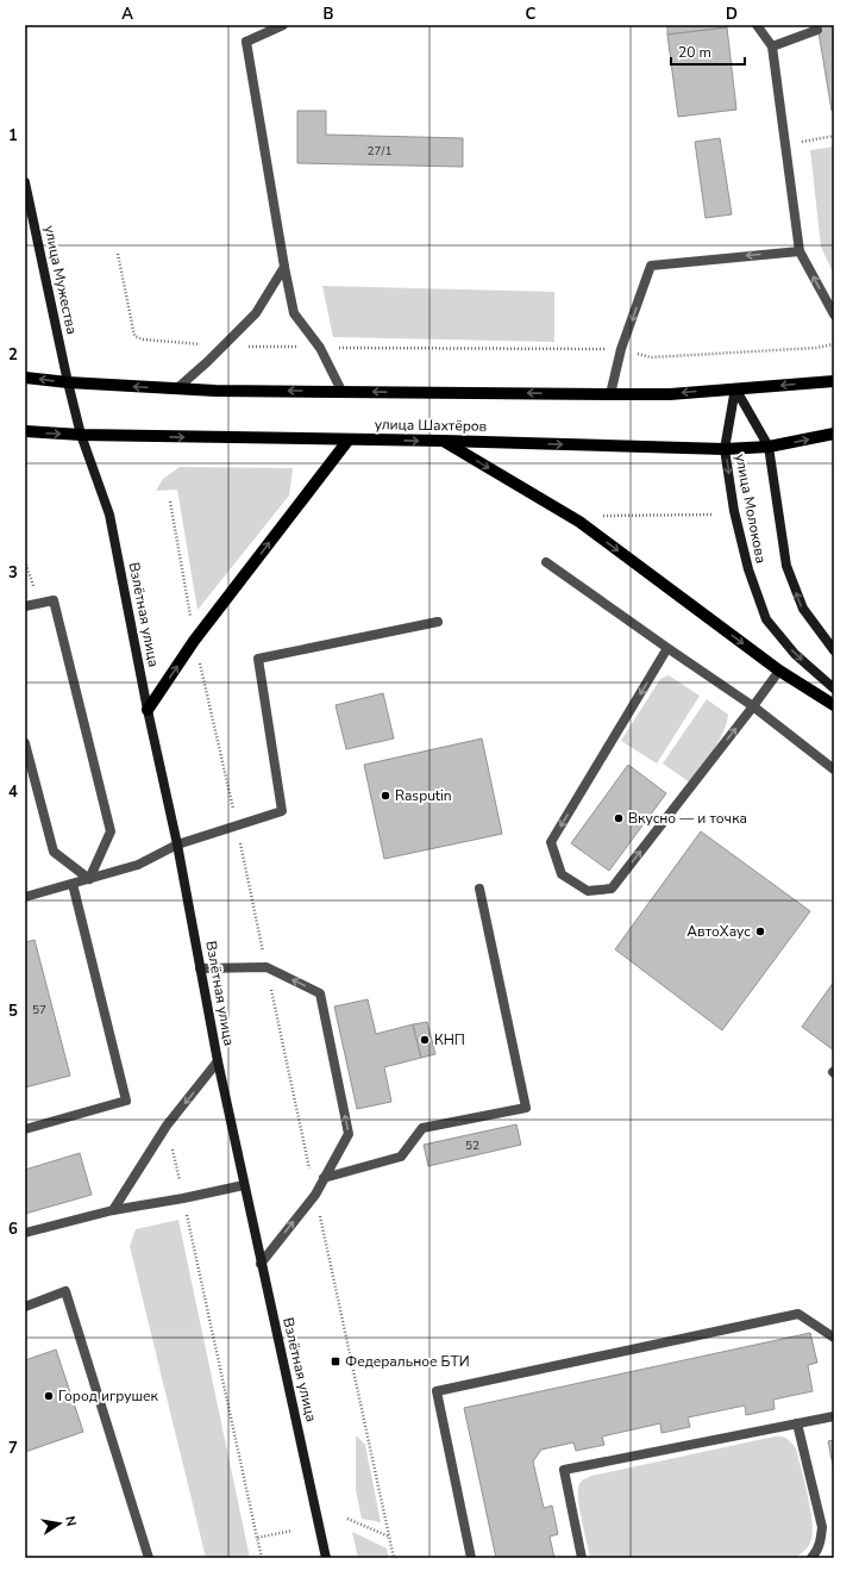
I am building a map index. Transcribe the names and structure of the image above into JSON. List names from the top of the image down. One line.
{"streets":{"main road":["улица Мужества","улица Шахтёров","улица Молокова","Взлётная улица"]},"crossings":[["улица Мужества","улица Шахтёров"],["улица Мужества","Взлётная улица"],["улица Шахтёров","улица Молокова"],["улица Шахтёров","Взлётная улица"]],"places":{"other":["Rasputin","Вкусно — и точка","АвтоХаус","КНП","Город игрушек"],"transit":["Федеральное БТИ"]},"house_numbers":["27/1","57","52"],"scale_bar":"20 m","north":"right","grid":{"columns":["A","B","C","D"],"rows":["1","2","3","4","5","6","7"]}}
